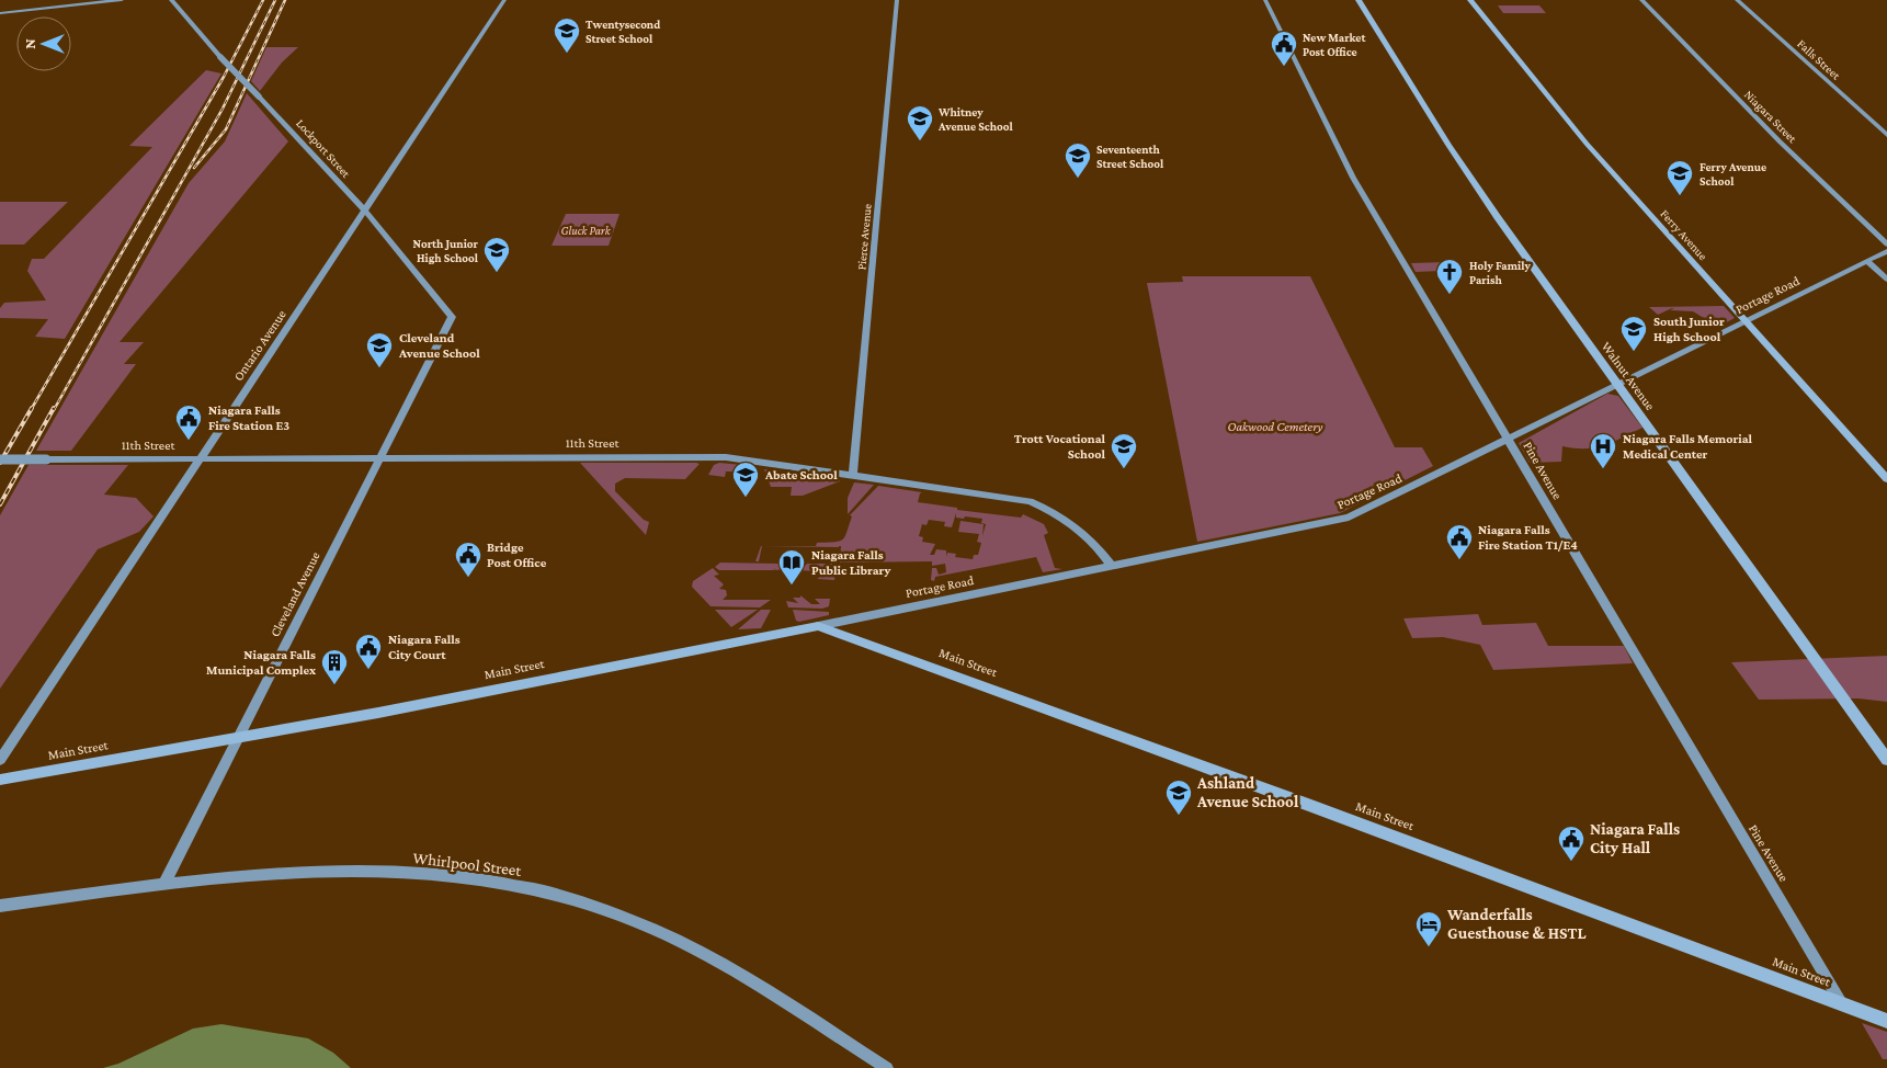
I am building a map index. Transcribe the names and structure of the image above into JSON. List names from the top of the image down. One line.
{"streets":{"main road":["Ferry Avenue","Walnut Avenue","Main Street"],"street":["Falls Street","Niagara Street","Lockport Street","Pierce Avenue","Portage Road","Ontario Avenue","11th Street","Pine Avenue","Cleveland Avenue","Whirlpool Street"]},"crossings":[["Lockport Street","Ontario Avenue"],["Lockport Street","Cleveland Avenue"],["Ferry Avenue","Portage Road"],["Pierce Avenue","11th Street"],["Portage Road","Walnut Avenue"],["Portage Road","11th Street"],["Portage Road","Pine Avenue"],["Portage Road","Main Street"],["Ontario Avenue","11th Street"],["11th Street","Cleveland Avenue"],["Pine Avenue","Main Street"],["Cleveland Avenue","Main Street"],["Cleveland Avenue","Whirlpool Street"]],"parks":["Gluck Park","Oakwood Cemetery"],"places":{"school or university":["Twentysecond Street School","Whitney Avenue School","Seventeenth Street School","Ferry Avenue School","North Junior High School","South Junior High School","Cleveland Avenue School","Trott Vocational School","Abate School","Ashland Avenue School"],"public building":["New Market Post Office","Niagara Falls Fire Station E3","Niagara Falls Fire Station T1/E4","Bridge Post Office","Niagara Falls City Court","Niagara Falls City Hall"],"church":["Holy Family Parish"],"hospital":["Niagara Falls Memorial Medical Center"],"library":["Niagara Falls Public Library"],"building":["Niagara Falls Municipal Complex"],"hotel":["Wanderfalls Guesthouse & HSTL"]},"north":"left"}
